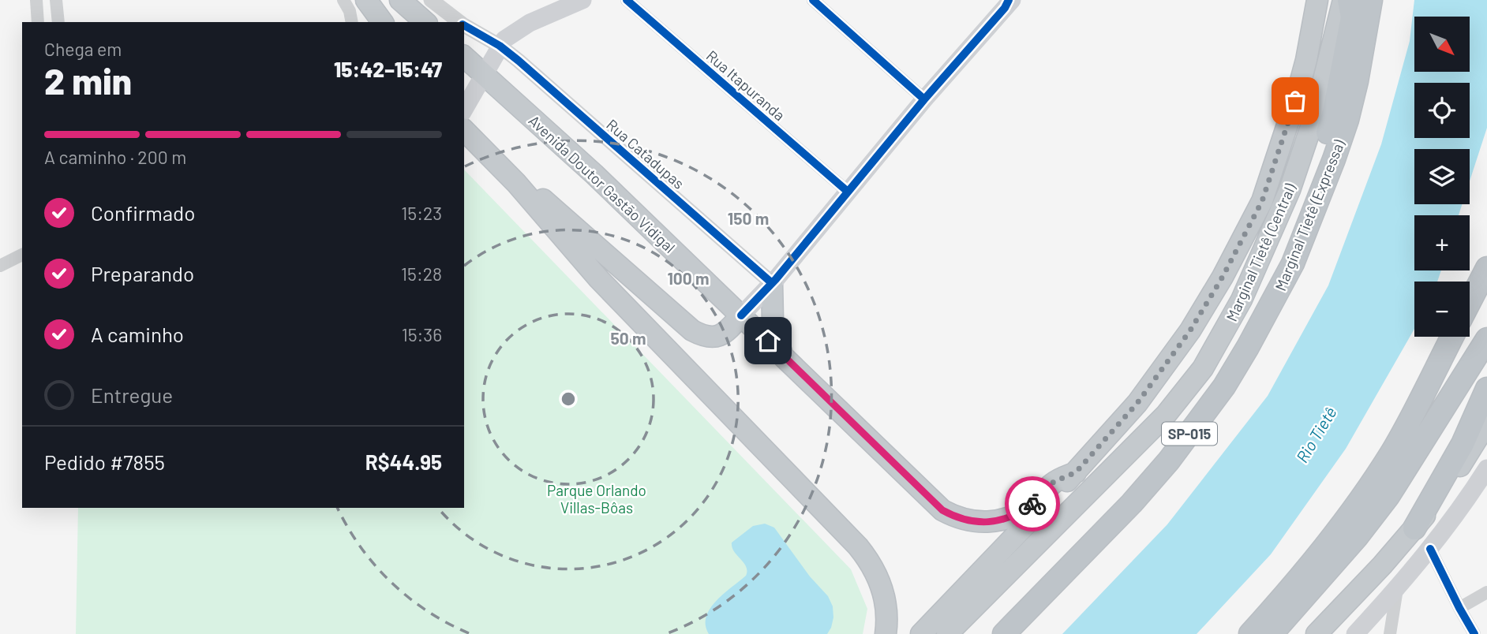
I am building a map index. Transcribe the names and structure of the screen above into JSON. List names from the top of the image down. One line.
{"streets":{"highway":["Avenida Doutor Gastão Vidigal","Marginal Tietê (Expressa)","Marginal Tietê (Central)","SP-015"],"street":["Rua Itapuranda","Rua Catadupas"]},"water":["Rio Tietê"],"parks":["Parque Orlando Villas-Bôas"],"north":"bottom right","page":{"map_buttons":["+","−"],"heading":["2 min","Chega em","15:42–15:47"],"panel":["Pedido #7855","R$44.95"],"bar":"A caminho · 200 m","list":[["Confirmado","15:23"],["Preparando","15:28"],["A caminho","15:36"],"Entregue"]},"rings":["150 m","100 m","50 m"]}
